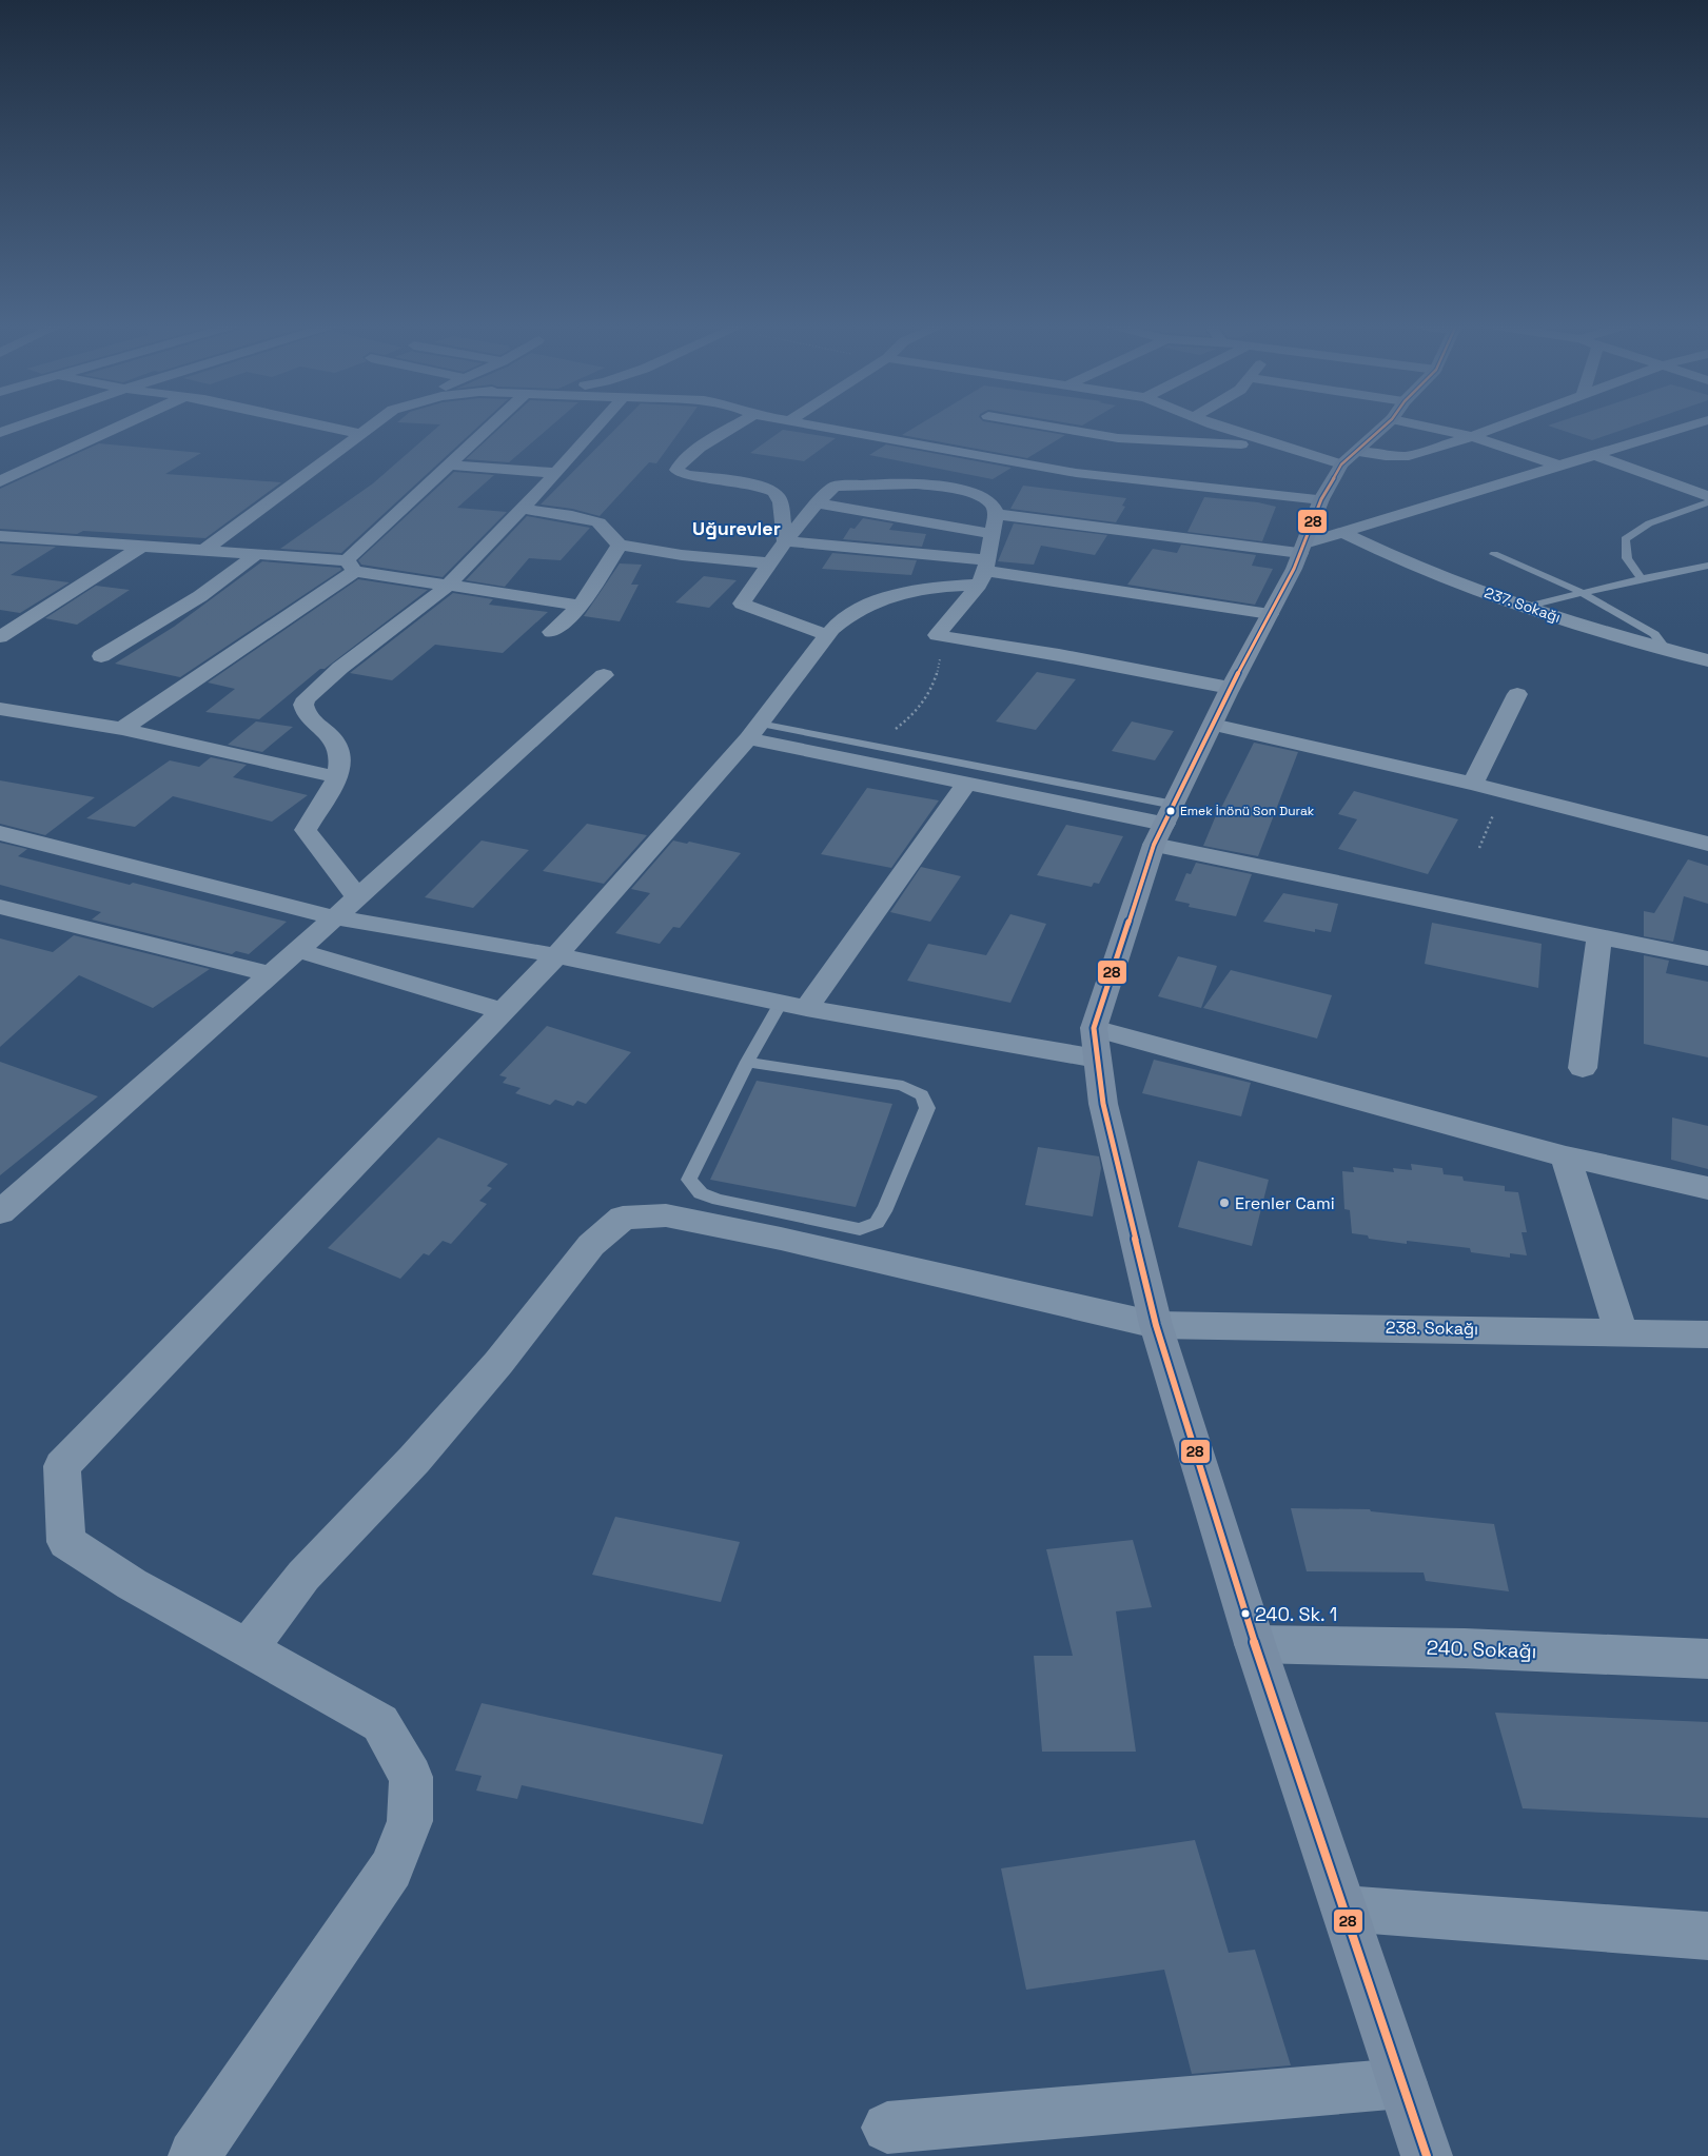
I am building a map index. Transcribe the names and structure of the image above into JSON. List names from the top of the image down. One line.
{"streets":{"street":["237. Sokağı","238. Sokağı","240. Sokağı"]},"districts":["Uğurevler"],"places":["Emek İnönü Son Durak","Erenler Cami","240. Sk. 1"],"lines":["transit line 28"]}
